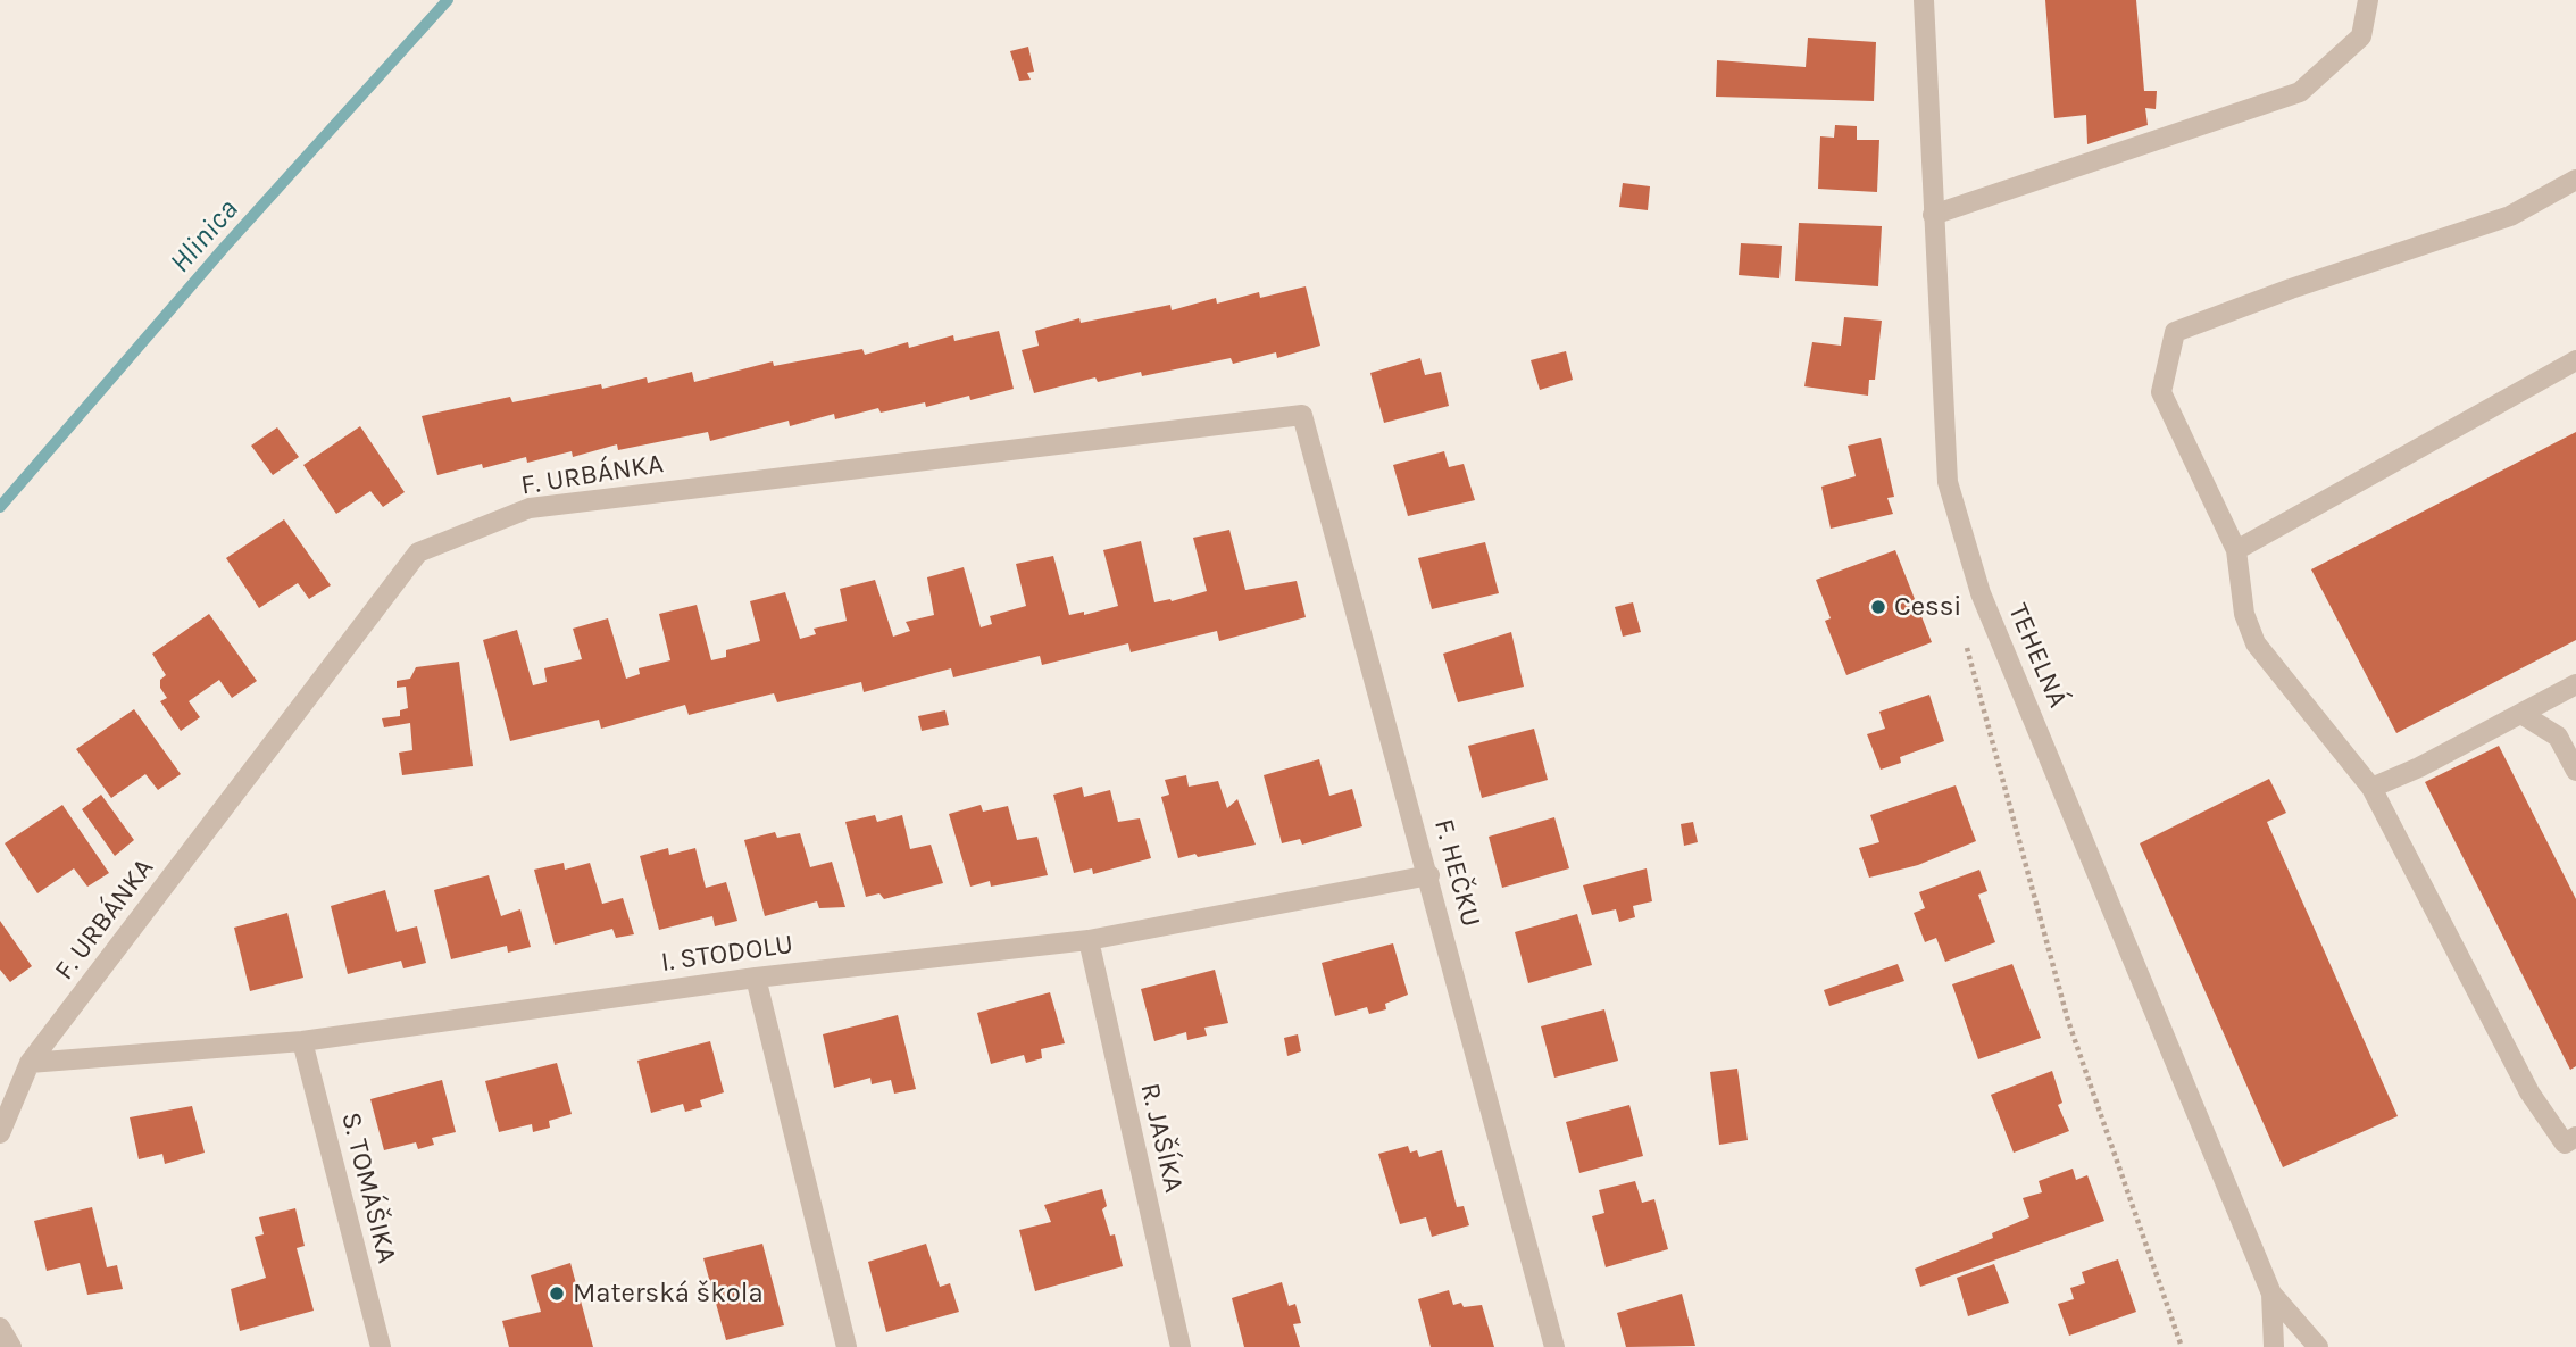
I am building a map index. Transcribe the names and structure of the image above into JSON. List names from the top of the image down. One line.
{"streets":{"street":["F. URBÁNKA","TEHELNÁ","F. HEČKU","I. STODOLU","R. JAŠÍKA","S. TOMÁŠIKA"]},"crossings":[["F. URBÁNKA","F. HEČKU"],["F. URBÁNKA","I. STODOLU"],["F. HEČKU","I. STODOLU"],["I. STODOLU","R. JAŠÍKA"],["I. STODOLU","S. TOMÁŠIKA"]],"water":["Hlinica"],"places":["Cessi","Materská škola"]}
